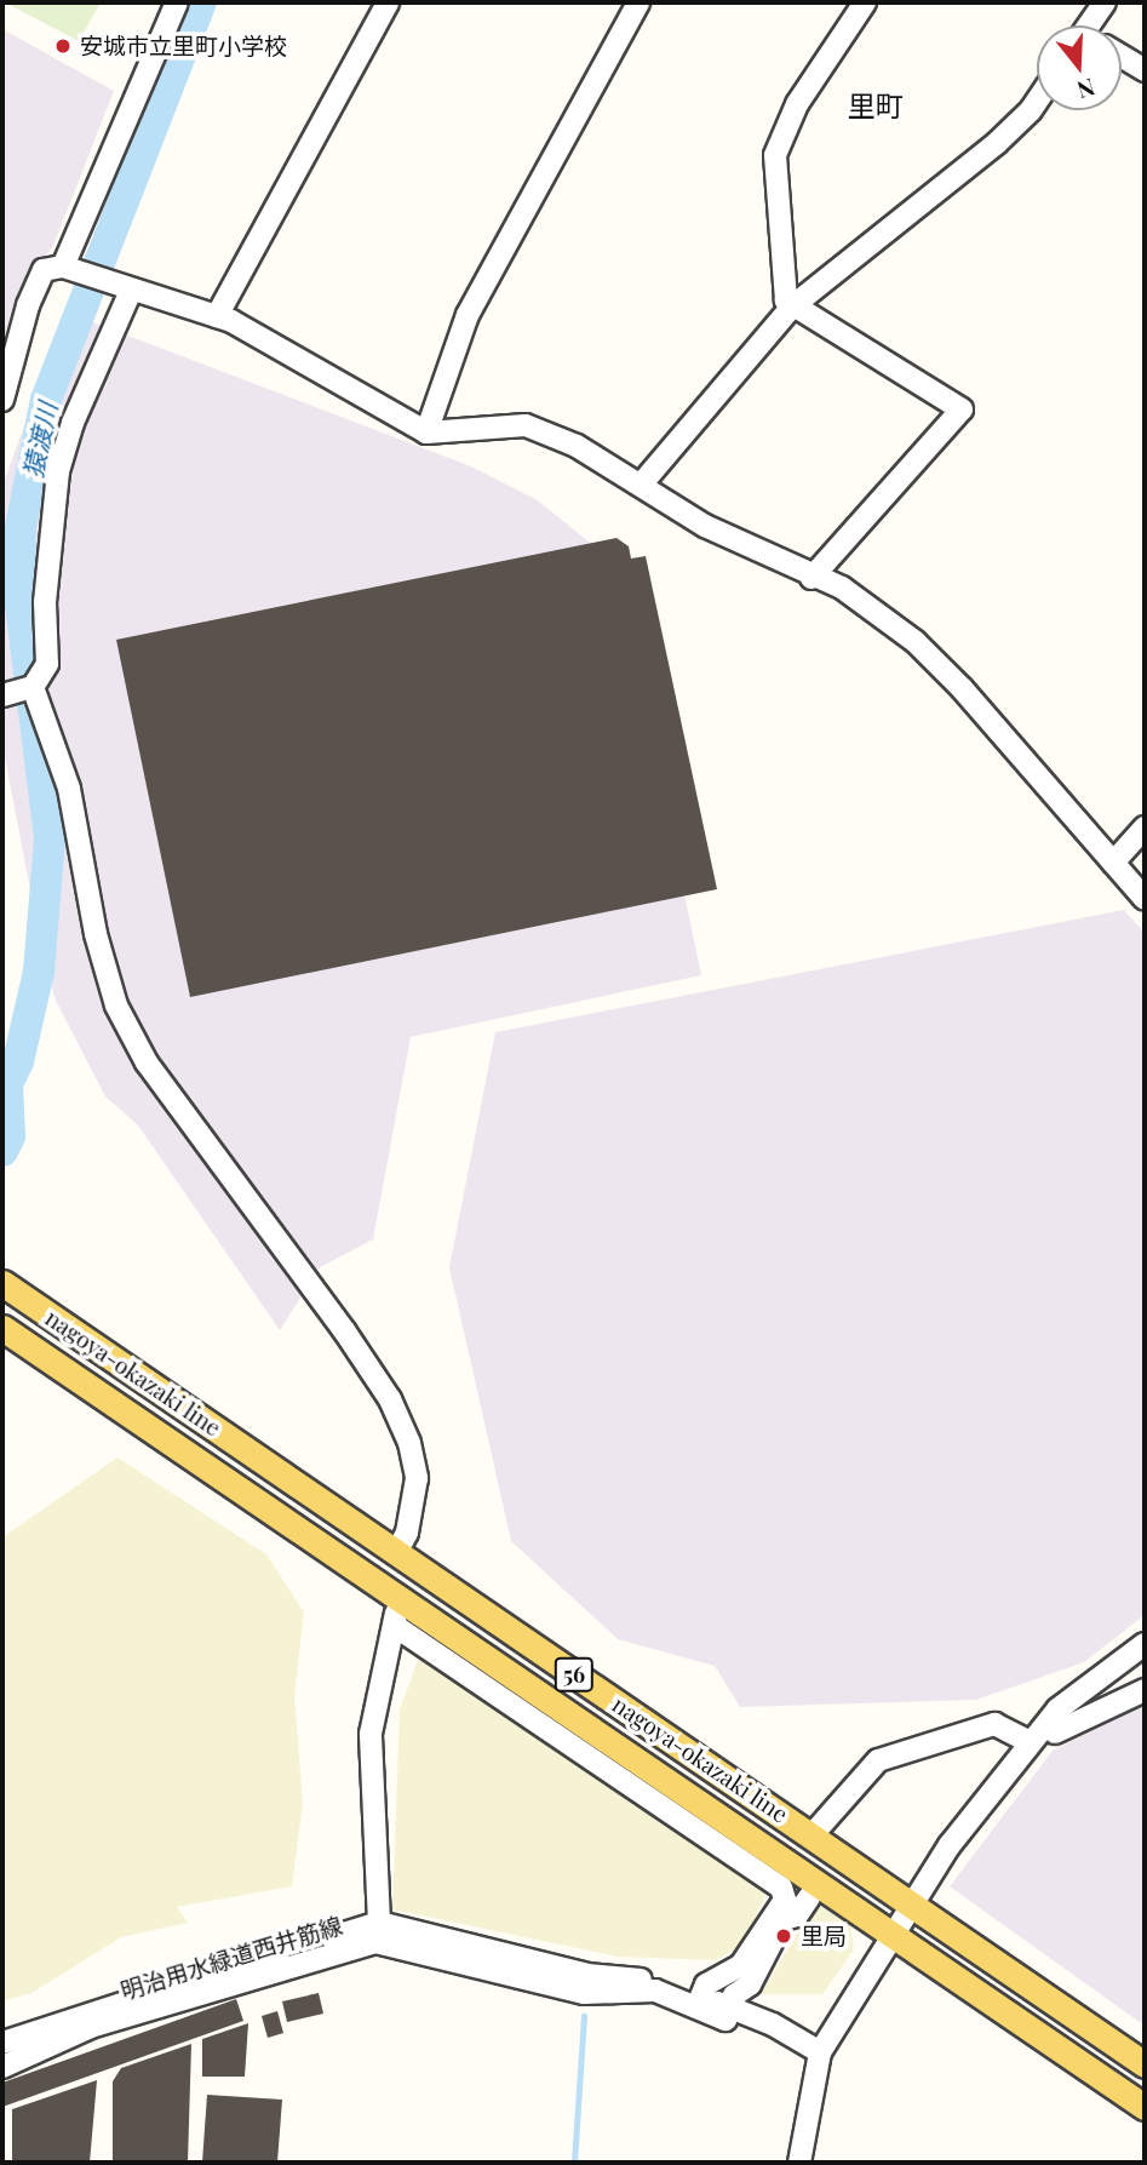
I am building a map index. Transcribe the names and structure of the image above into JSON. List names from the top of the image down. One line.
{"streets":{"main road":["nagoya-okazaki line","56"],"street":["明治用水緑道西井筋線"]},"districts":["里町"],"water":["猿渡川"],"places":["安城市立里町小学校","里局"],"north":"bottom"}
